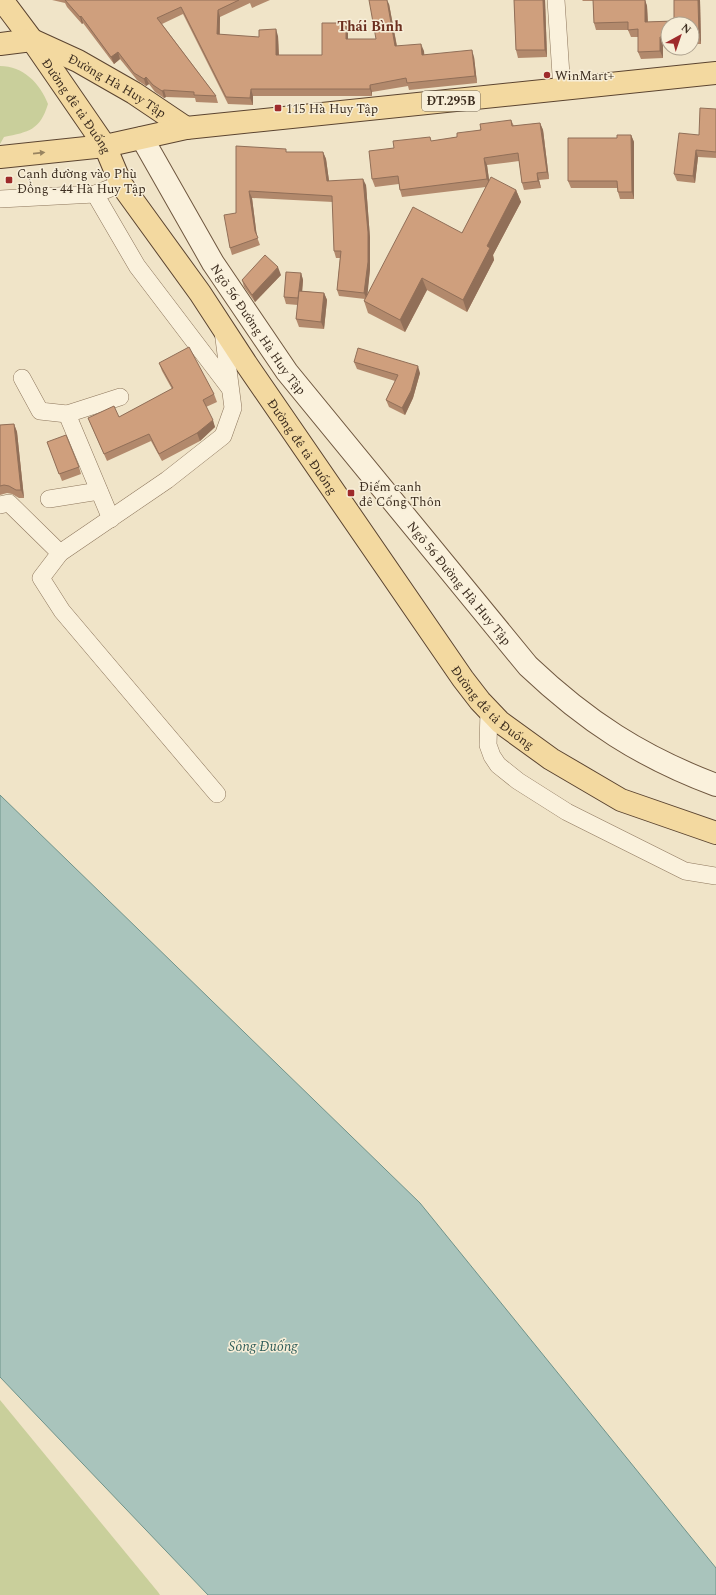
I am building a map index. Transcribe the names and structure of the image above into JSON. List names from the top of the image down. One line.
{"streets":{"main road":["Đường Hà Huy Tập","ĐT.295B","Đường đê tả Đuống"],"street":["Ngõ 56 Đường Hà Huy Tập"]},"crossings":[["Đường Hà Huy Tập","Đường đê tả Đuống"],["Đường Hà Huy Tập","Ngõ 56 Đường Hà Huy Tập"]],"districts":["Thái Bình"],"water":["Sông Đuống"],"places":{"other":["WinMart+"],"transit":["115 Hà Huy Tập","Cạnh đường vào Phù Đổng - 44 Hà Huy Tập","Điếm canh đê Cống Thôn"]},"north":"top right"}
